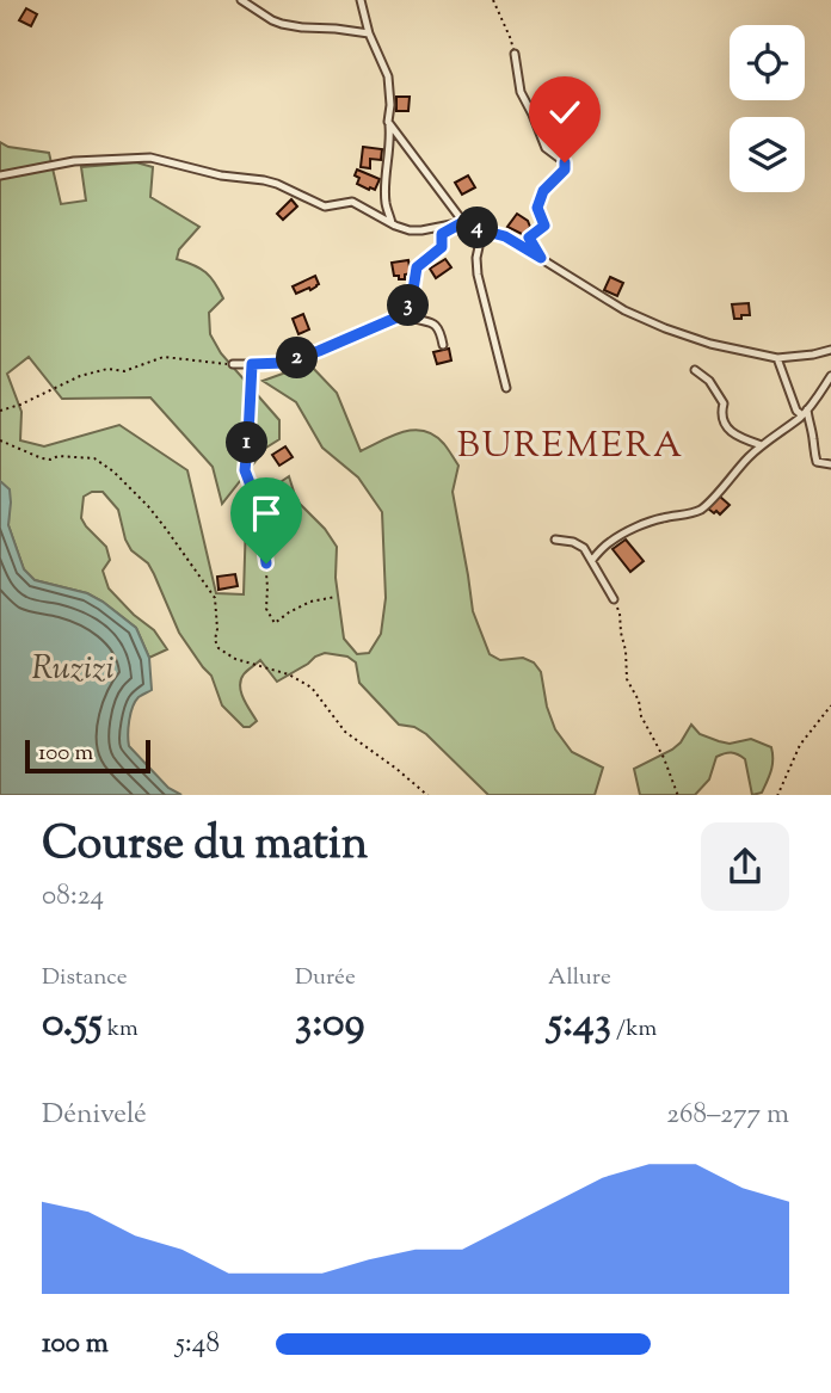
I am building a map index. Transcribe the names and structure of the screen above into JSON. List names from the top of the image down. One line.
{"districts":["BUREMERA"],"water":["Ruzizi"],"scale_bar":"100 m","page":{"pins":["4","3","2","1"],"scale":"100 m","heading":["Course du matin","08:24"],"stats":[["Distance","0.55 km"],["Durée","3:09"],["Allure","5:43 /km"]],"chart":["Dénivelé","268–277 m"],"list":[{"name":"100 m","note":"5:48"}]}}
